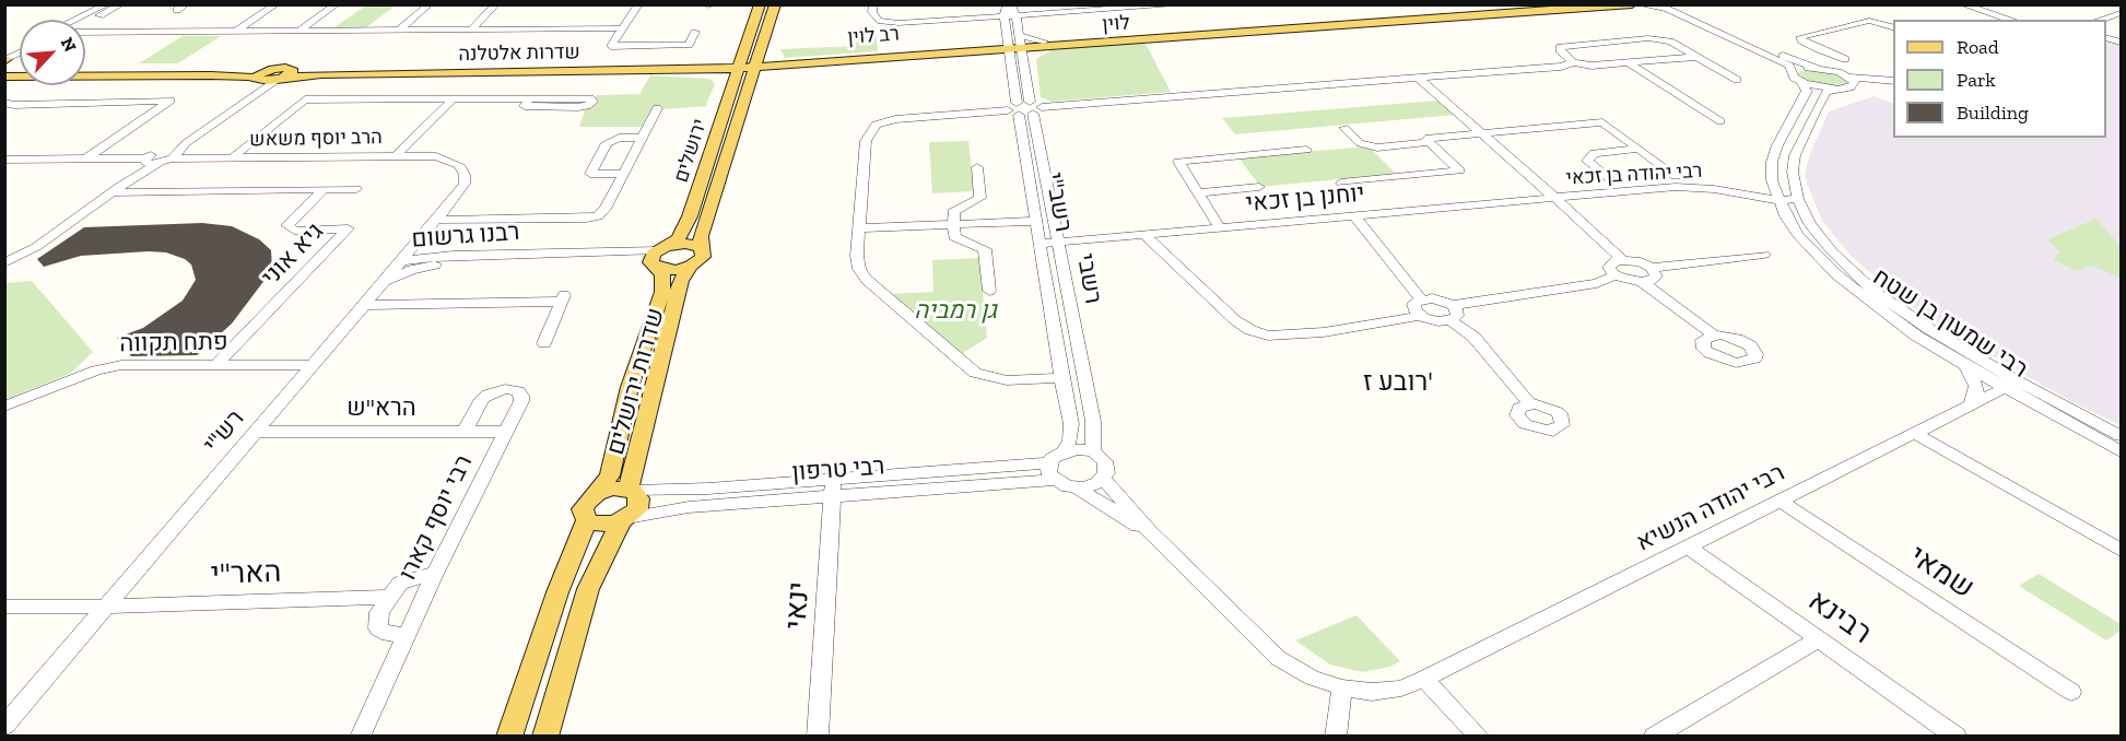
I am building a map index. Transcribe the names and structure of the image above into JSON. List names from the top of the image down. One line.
{"streets":{"main road":["לוין","רב לוין","שדרות אלטלנה","ירושלים","שדרות ירושלים"],"street":["הרב יוסף משאש","רבי יהודה בן זכאי","יוחנן בן זכאי","רשב\"י","רבנו גרשום","גיא אוני","רשבי","רבי שמעון בן שטח","פתח תקווה","הרא\"ש","רש\"י","רבי טרפון","רבי יהודה הנשיא","רבי יוסף קארו","שמאי","האר\"י","ינאי","רבינא"]},"crossings":[["לוין","רב לוין"],["לוין","שדרות אלטלנה"],["לוין","רשב\"י"],["רב לוין","שדרות אלטלנה"],["רב לוין","רשב\"י"],["שדרות אלטלנה","ירושלים"],["הרב יוסף משאש","רש\"י"],["ירושלים","רבנו גרשום"],["ירושלים","שדרות ירושלים"],["רבי יהודה בן זכאי","יוחנן בן זכאי"],["רבי יהודה בן זכאי","רבי שמעון בן שטח"],["יוחנן בן זכאי","רשב\"י"],["יוחנן בן זכאי","רשבי"],["רשב\"י","רשבי"],["רשב\"י","רבי טרפון"],["רבנו גרשום","שדרות ירושלים"],["רבנו גרשום","רש\"י"],["גיא אוני","פתח תקווה"],["רשבי","רבי טרפון"],["רבי שמעון בן שטח","רבי יהודה הנשיא"],["פתח תקווה","רש\"י"],["שדרות ירושלים","רבי טרפון"],["הרא\"ש","רש\"י"],["הרא\"ש","רבי יוסף קארו"],["רש\"י","האר\"י"],["רבי טרפון","ינאי"],["רבי יהודה הנשיא","שמאי"],["רבי יהודה הנשיא","רבינא"]],"districts":["רובע ז'"],"parks":["גן רמביה"],"legend":["Road","Park","Building"],"north":"top right"}
